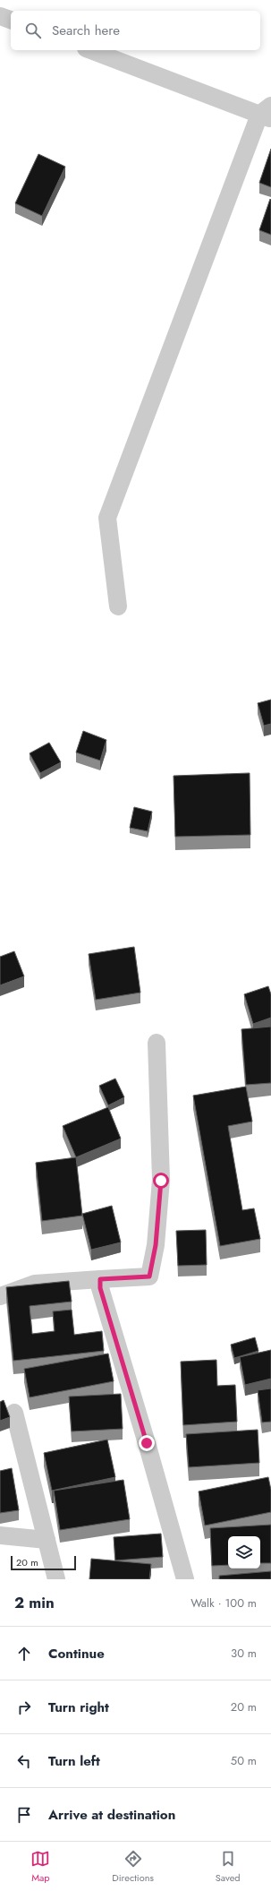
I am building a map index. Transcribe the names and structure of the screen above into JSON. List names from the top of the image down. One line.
{"scale_bar":"20 m","page":{"search":"Search here","scale":"20 m","heading":["2 min","Walk · 100 m"],"list":[["Continue","30 m"],["Turn right","20 m"],["Turn left","50 m"],"Arrive at destination"],"nav":["Map","Directions","Saved"]}}
